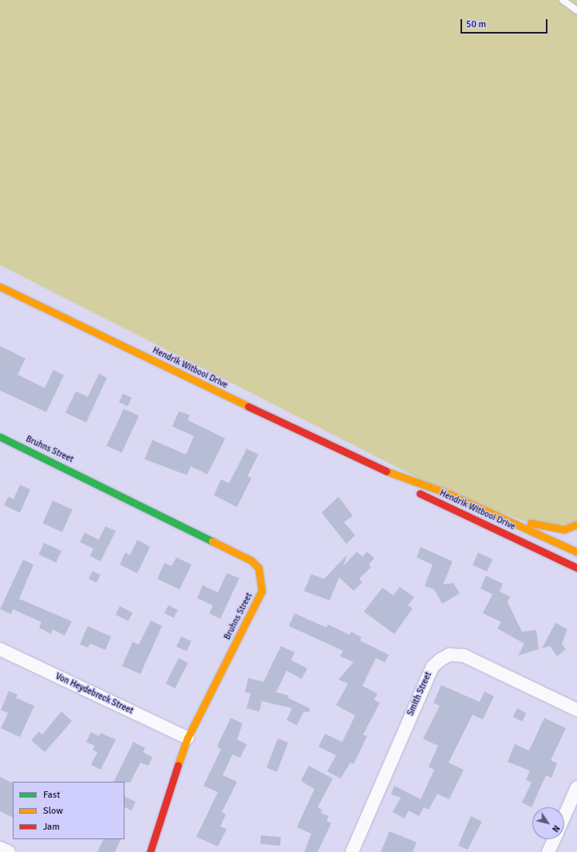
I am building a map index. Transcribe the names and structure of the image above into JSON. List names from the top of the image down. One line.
{"streets":{"main road":["Hendrik Witbooi Drive","Bruhns Street"],"street":["Von Heydebreck Street","Smith Street"]},"crossings":[["Bruhns Street","Von Heydebreck Street"]],"legend":["Fast","Slow","Jam"],"scale_bar":"50 m","north":"bottom right"}
